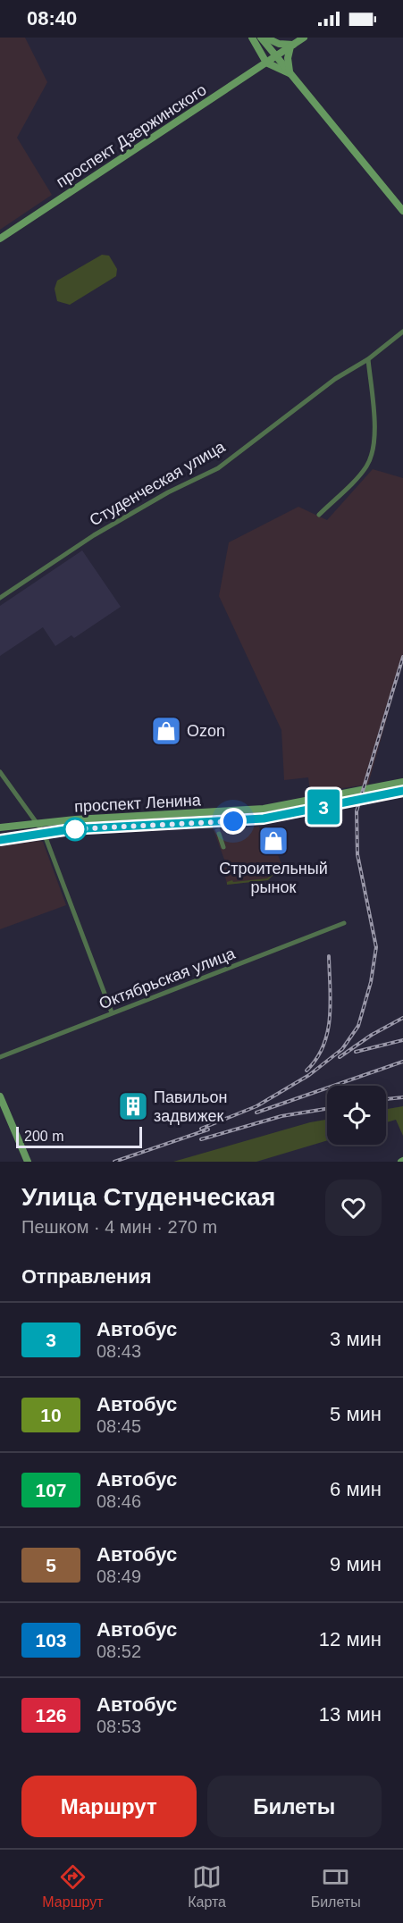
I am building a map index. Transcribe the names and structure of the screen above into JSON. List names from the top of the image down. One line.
{"streets":{"main road":["проспект Дзержинского","проспект Ленина"],"street":["Студенческая улица","Октябрьская улица"]},"places":{"shop":["Ozon","Строительный рынок"],"building":["Павильон задвижек"]},"lines":["bus line 3"],"scale_bar":"200 m","page":{"status":"08:40","on_map":"3","scale":"200 m","heading":[["Улица Студенческая","Пешком · 4 мин · 270 m"],"Отправления"],"list":[{"mark":"3","name":"Автобус","note":"08:43","value":"3 мин"},{"mark":"10","name":"Автобус","note":"08:45","value":"5 мин"},{"mark":"107","name":"Автобус","note":"08:46","value":"6 мин"},{"mark":"5","name":"Автобус","note":"08:49","value":"9 мин"},{"mark":"103","name":"Автобус","note":"08:52","value":"12 мин"},{"mark":"126","name":"Автобус","note":"08:53","value":"13 мин"}],"buttons":["Маршрут","Билеты"],"tabs":["Маршрут","Карта","Билеты"]}}
